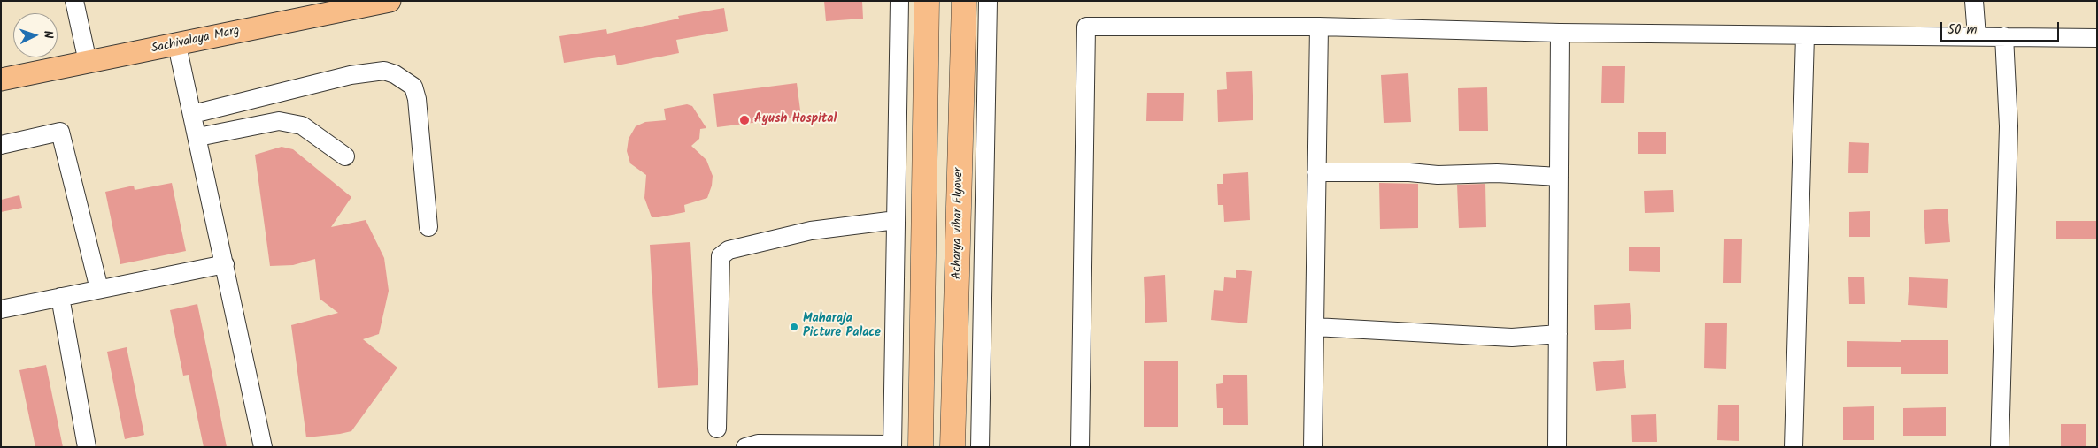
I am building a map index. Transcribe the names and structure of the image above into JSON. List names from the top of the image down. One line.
{"streets":{"highway":["Acharya vihar Flyover"],"main road":["Sachivalaya Marg"]},"places":["Ayush Hospital","Maharaja Picture Palace"],"scale_bar":"50 m","north":"right"}
